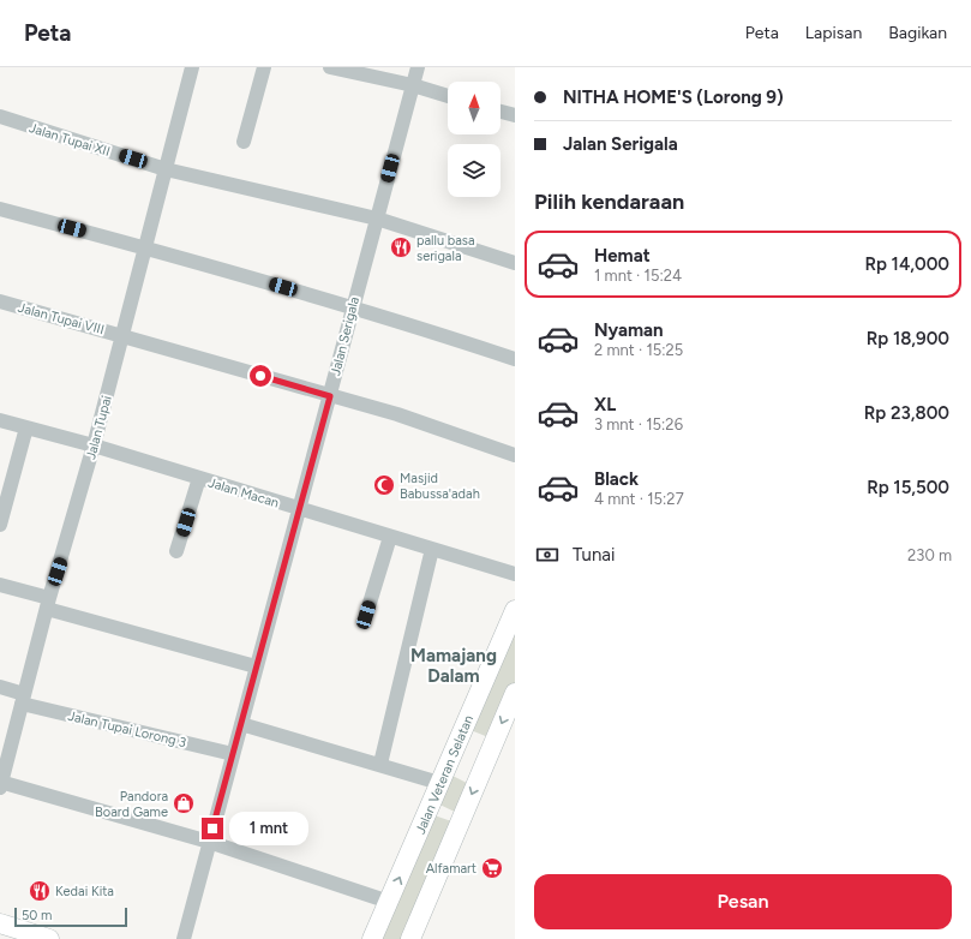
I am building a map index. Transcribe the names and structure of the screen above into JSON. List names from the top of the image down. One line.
{"streets":{"main road":["Jalan Veteran Selatan"],"street":["Jalan Tupai XII","Jalan Tupai VIII","Jalan Serigala","Jalan Tupai","Jalan Macan","Jalan Tupai Lorong 3"]},"crossings":[["Jalan Tupai XII","Jalan Serigala"],["Jalan Tupai XII","Jalan Tupai"],["Jalan Tupai VIII","Jalan Serigala"],["Jalan Tupai VIII","Jalan Tupai"],["Jalan Serigala","Jalan Macan"],["Jalan Serigala","Jalan Tupai Lorong 3"],["Jalan Tupai","Jalan Macan"],["Jalan Tupai","Jalan Tupai Lorong 3"]],"districts":["Mamajang Dalam"],"places":{"restaurant":["pallu basa serigala","Kedai Kita"],"mosque":["Masjid Babussa'adah"],"shop":["Pandora Board Game"],"supermarket":["Alfamart"]},"scale_bar":"50 m","north":"top","page":{"header":"Peta","nav":["Peta","Lapisan","Bagikan"],"banner":["NITHA HOME'S (Lorong 9)","Jalan Serigala"],"heading":"Pilih kendaraan","list":[{"name":"Hemat","note":"1 mnt · 15:24","value":"Rp 14,000"},{"name":"Nyaman","note":"2 mnt · 15:25","value":"Rp 18,900"},{"name":"XL","note":"3 mnt · 15:26","value":"Rp 23,800"},{"name":"Black","note":"4 mnt · 15:27","value":"Rp 15,500"}],"pay":["Tunai","230 m"],"bubble":"1 mnt","buttons":"Pesan","scale":"50 m"}}
